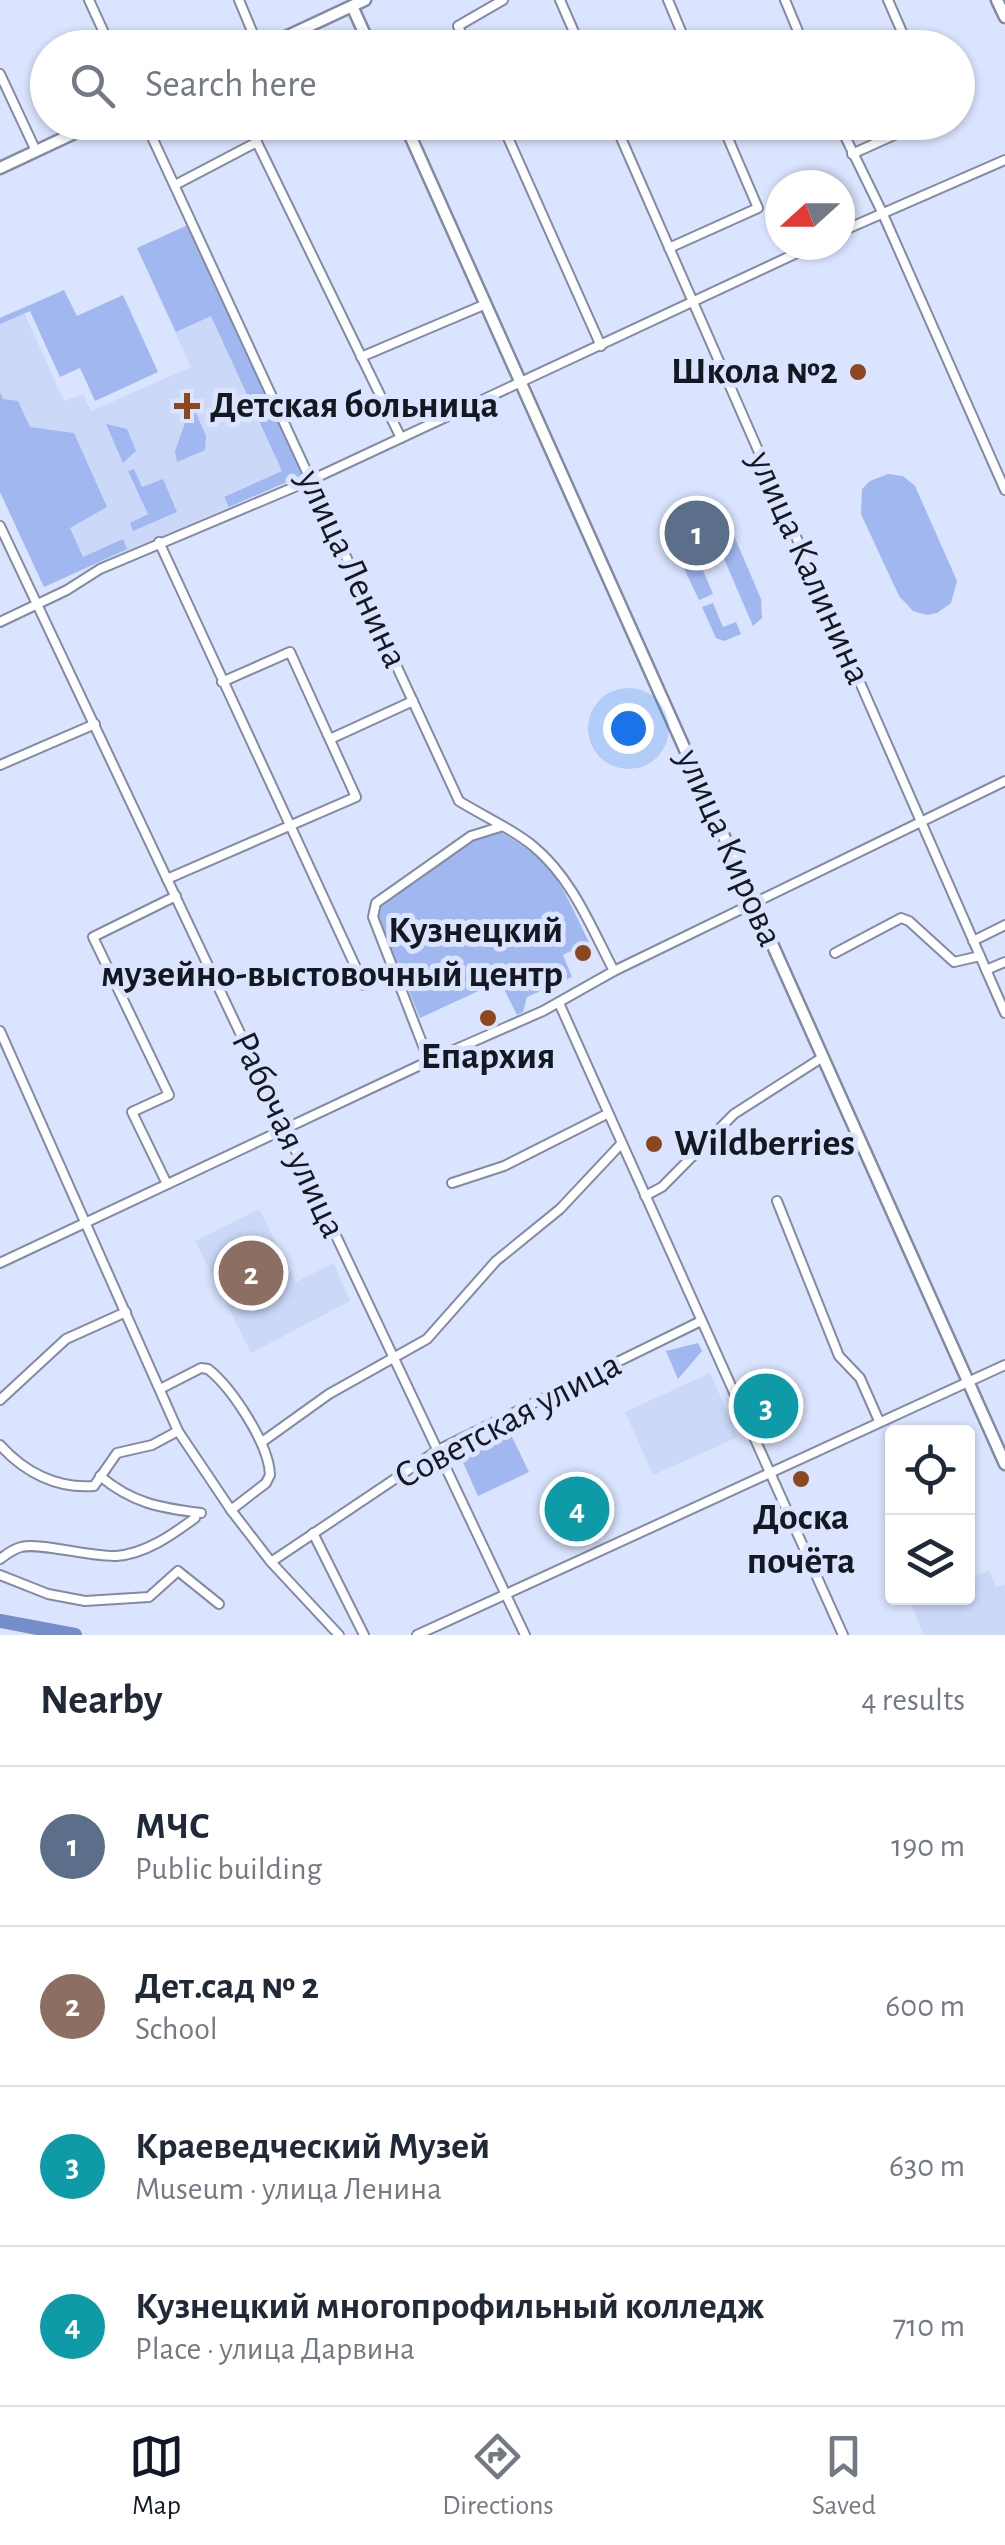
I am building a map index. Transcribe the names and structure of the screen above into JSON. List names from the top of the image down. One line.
{"streets":{"street":["улица Калинина","улица Ленина","улица Кирова","Рабочая улица","Советская улица"]},"crossings":[["Рабочая улица","Советская улица"]],"places":{"other":["Школа №2","Кузнецкий музейно-выстовочный центр","Епархия","Wildberries","Доска почёта"],"health":["Детская больница"]},"north":"left","page":{"search":"Search here","pins":["1","2","3","4"],"heading":["Nearby","4 results"],"list":[{"mark":"1","name":"МЧС","note":"Public building","value":"190 m"},{"mark":"2","name":"Дет.сад № 2","note":"School","value":"600 m"},{"mark":"3","name":"Краеведческий Музей","note":"Museum · улица Ленина","value":"630 m"},{"mark":"4","name":"Кузнецкий многопрофильный колледж","note":"Place · улица Дарвина","value":"710 m"}],"nav":["Map","Directions","Saved"]}}
